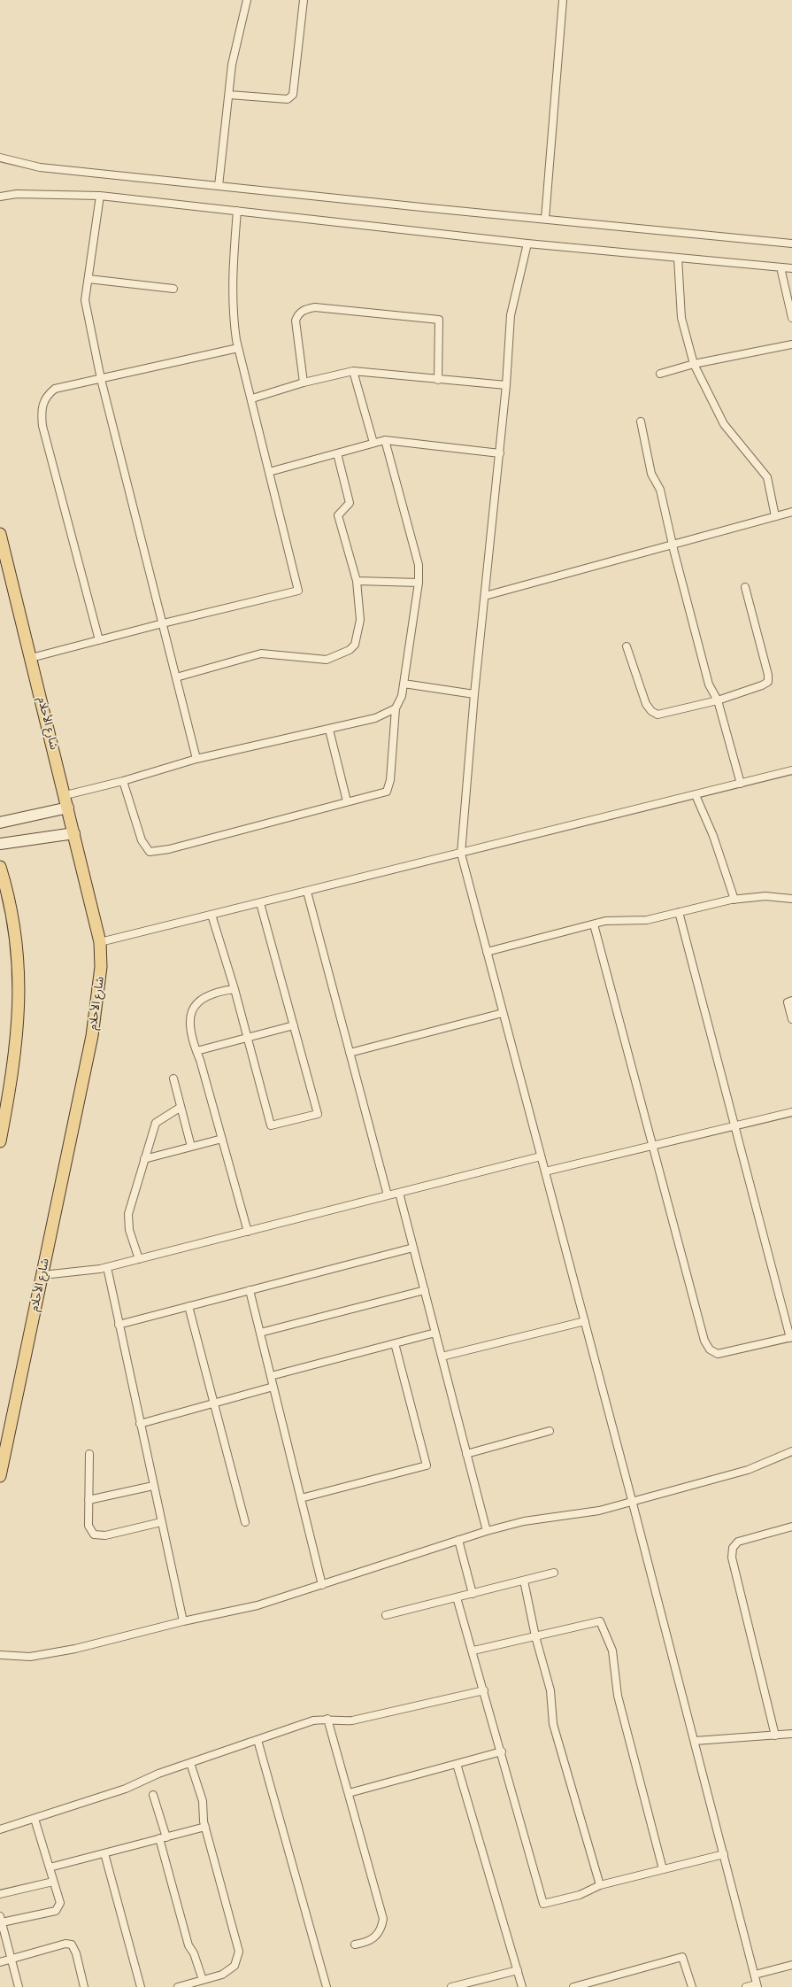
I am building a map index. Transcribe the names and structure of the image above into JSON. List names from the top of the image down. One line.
{"streets":{"main road":["شارع الأحلام"]}}
